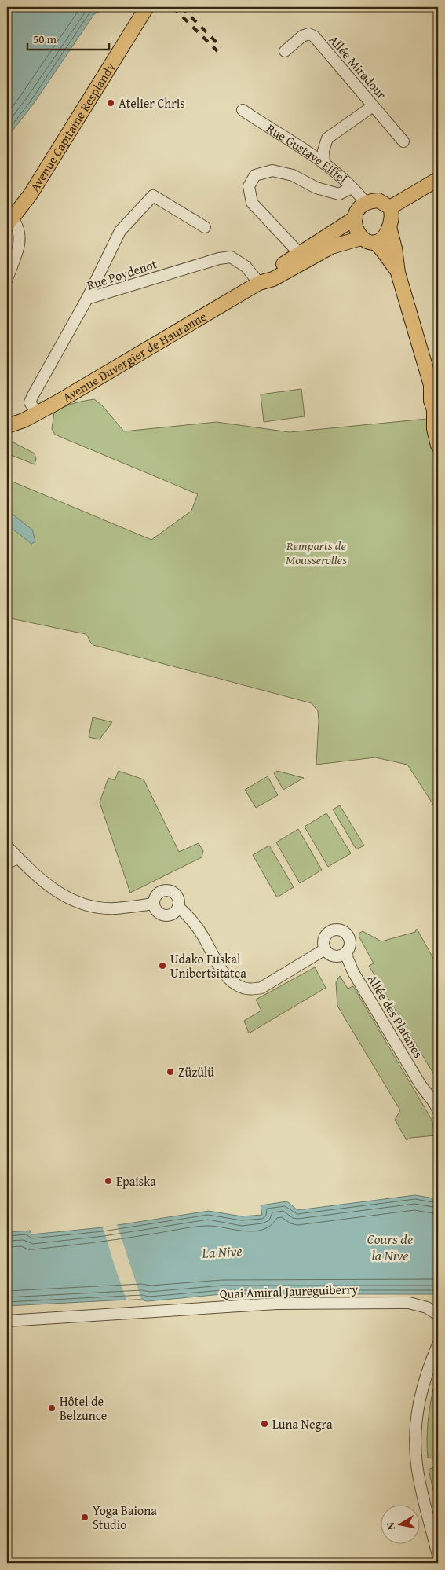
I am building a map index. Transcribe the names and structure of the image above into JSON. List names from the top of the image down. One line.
{"streets":{"main road":["Avenue Capitaine Resplandy","Avenue Duvergier de Hauranne"],"street":["Allée Miradour","Rue Gustave Eiffel","Rue Poydenot","Allée des Platanes","Quai Amiral Jaureguiberry"]},"crossings":[["Rue Gustave Eiffel","Avenue Duvergier de Hauranne"],["Rue Poydenot","Avenue Duvergier de Hauranne"]],"water":["Cours de la Nive","La Nive"],"parks":["Remparts de Mousserolles"],"places":["Atelier Chris","Udako Euskal Unibertsitatea","Züzülü","Epaiska","Hôtel de Belzunce","Luna Negra","Yoga Baiona Studio"],"scale_bar":"50 m","north":"left"}
